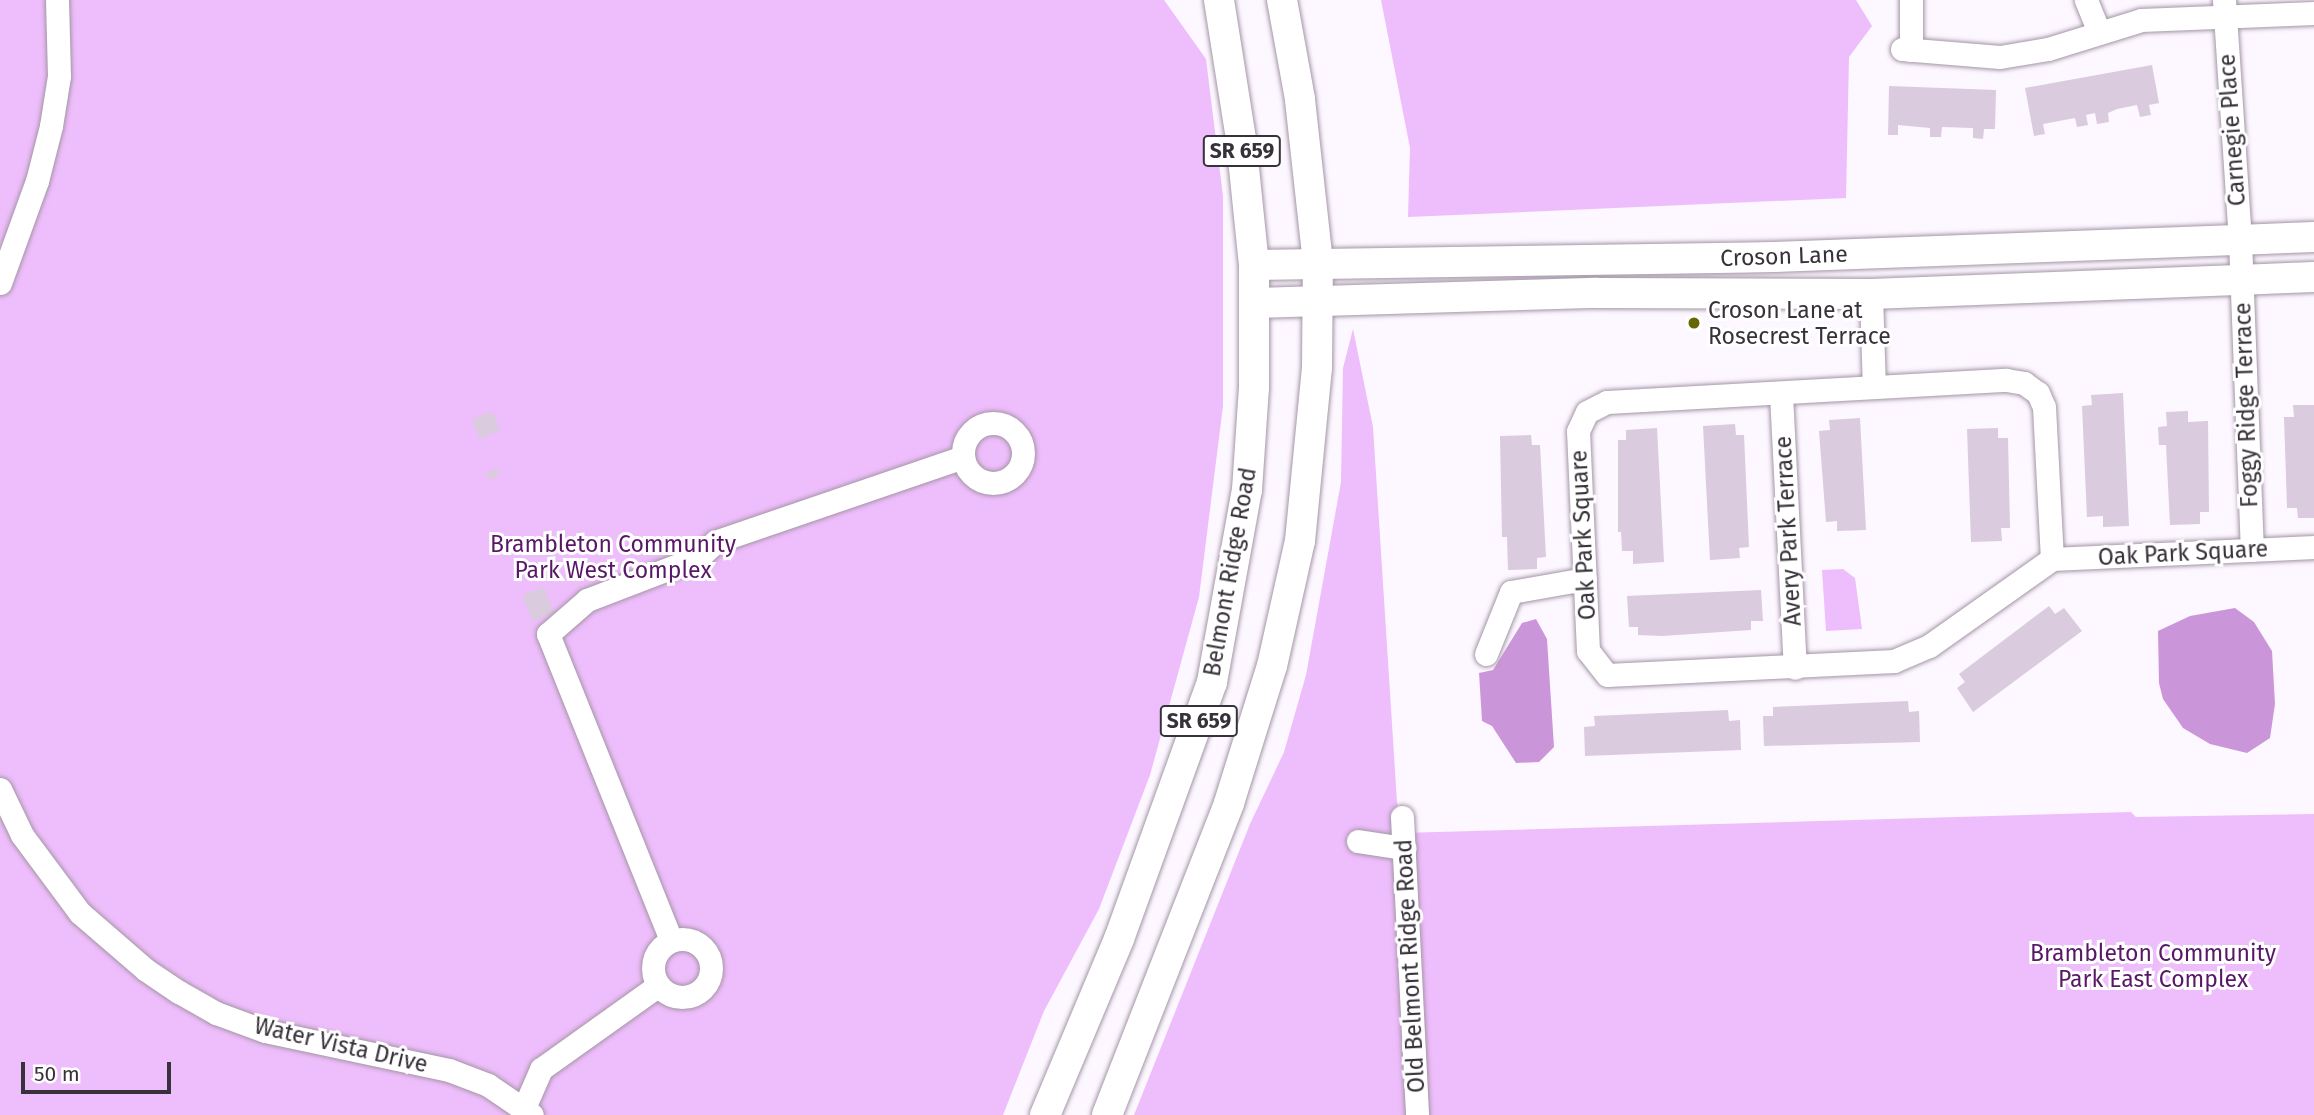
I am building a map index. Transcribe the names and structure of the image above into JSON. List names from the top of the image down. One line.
{"streets":{"main road":["SR 659","Croson Lane","Belmont Ridge Road"],"street":["Carnegie Place","Foggy Ridge Terrace","Avery Park Terrace","Oak Park Square","Old Belmont Ridge Road","Water Vista Drive"]},"crossings":[["Carnegie Place","Croson Lane"],["Carnegie Place","Foggy Ridge Terrace"],["SR 659","Croson Lane"],["Croson Lane","Foggy Ridge Terrace"],["Croson Lane","Belmont Ridge Road"],["Foggy Ridge Terrace","Oak Park Square"],["Avery Park Terrace","Oak Park Square"]],"parks":["Brambleton Community Park West Complex","Brambleton Community Park East Complex"],"places":["Croson Lane at Rosecrest Terrace"],"scale_bar":"50 m"}
